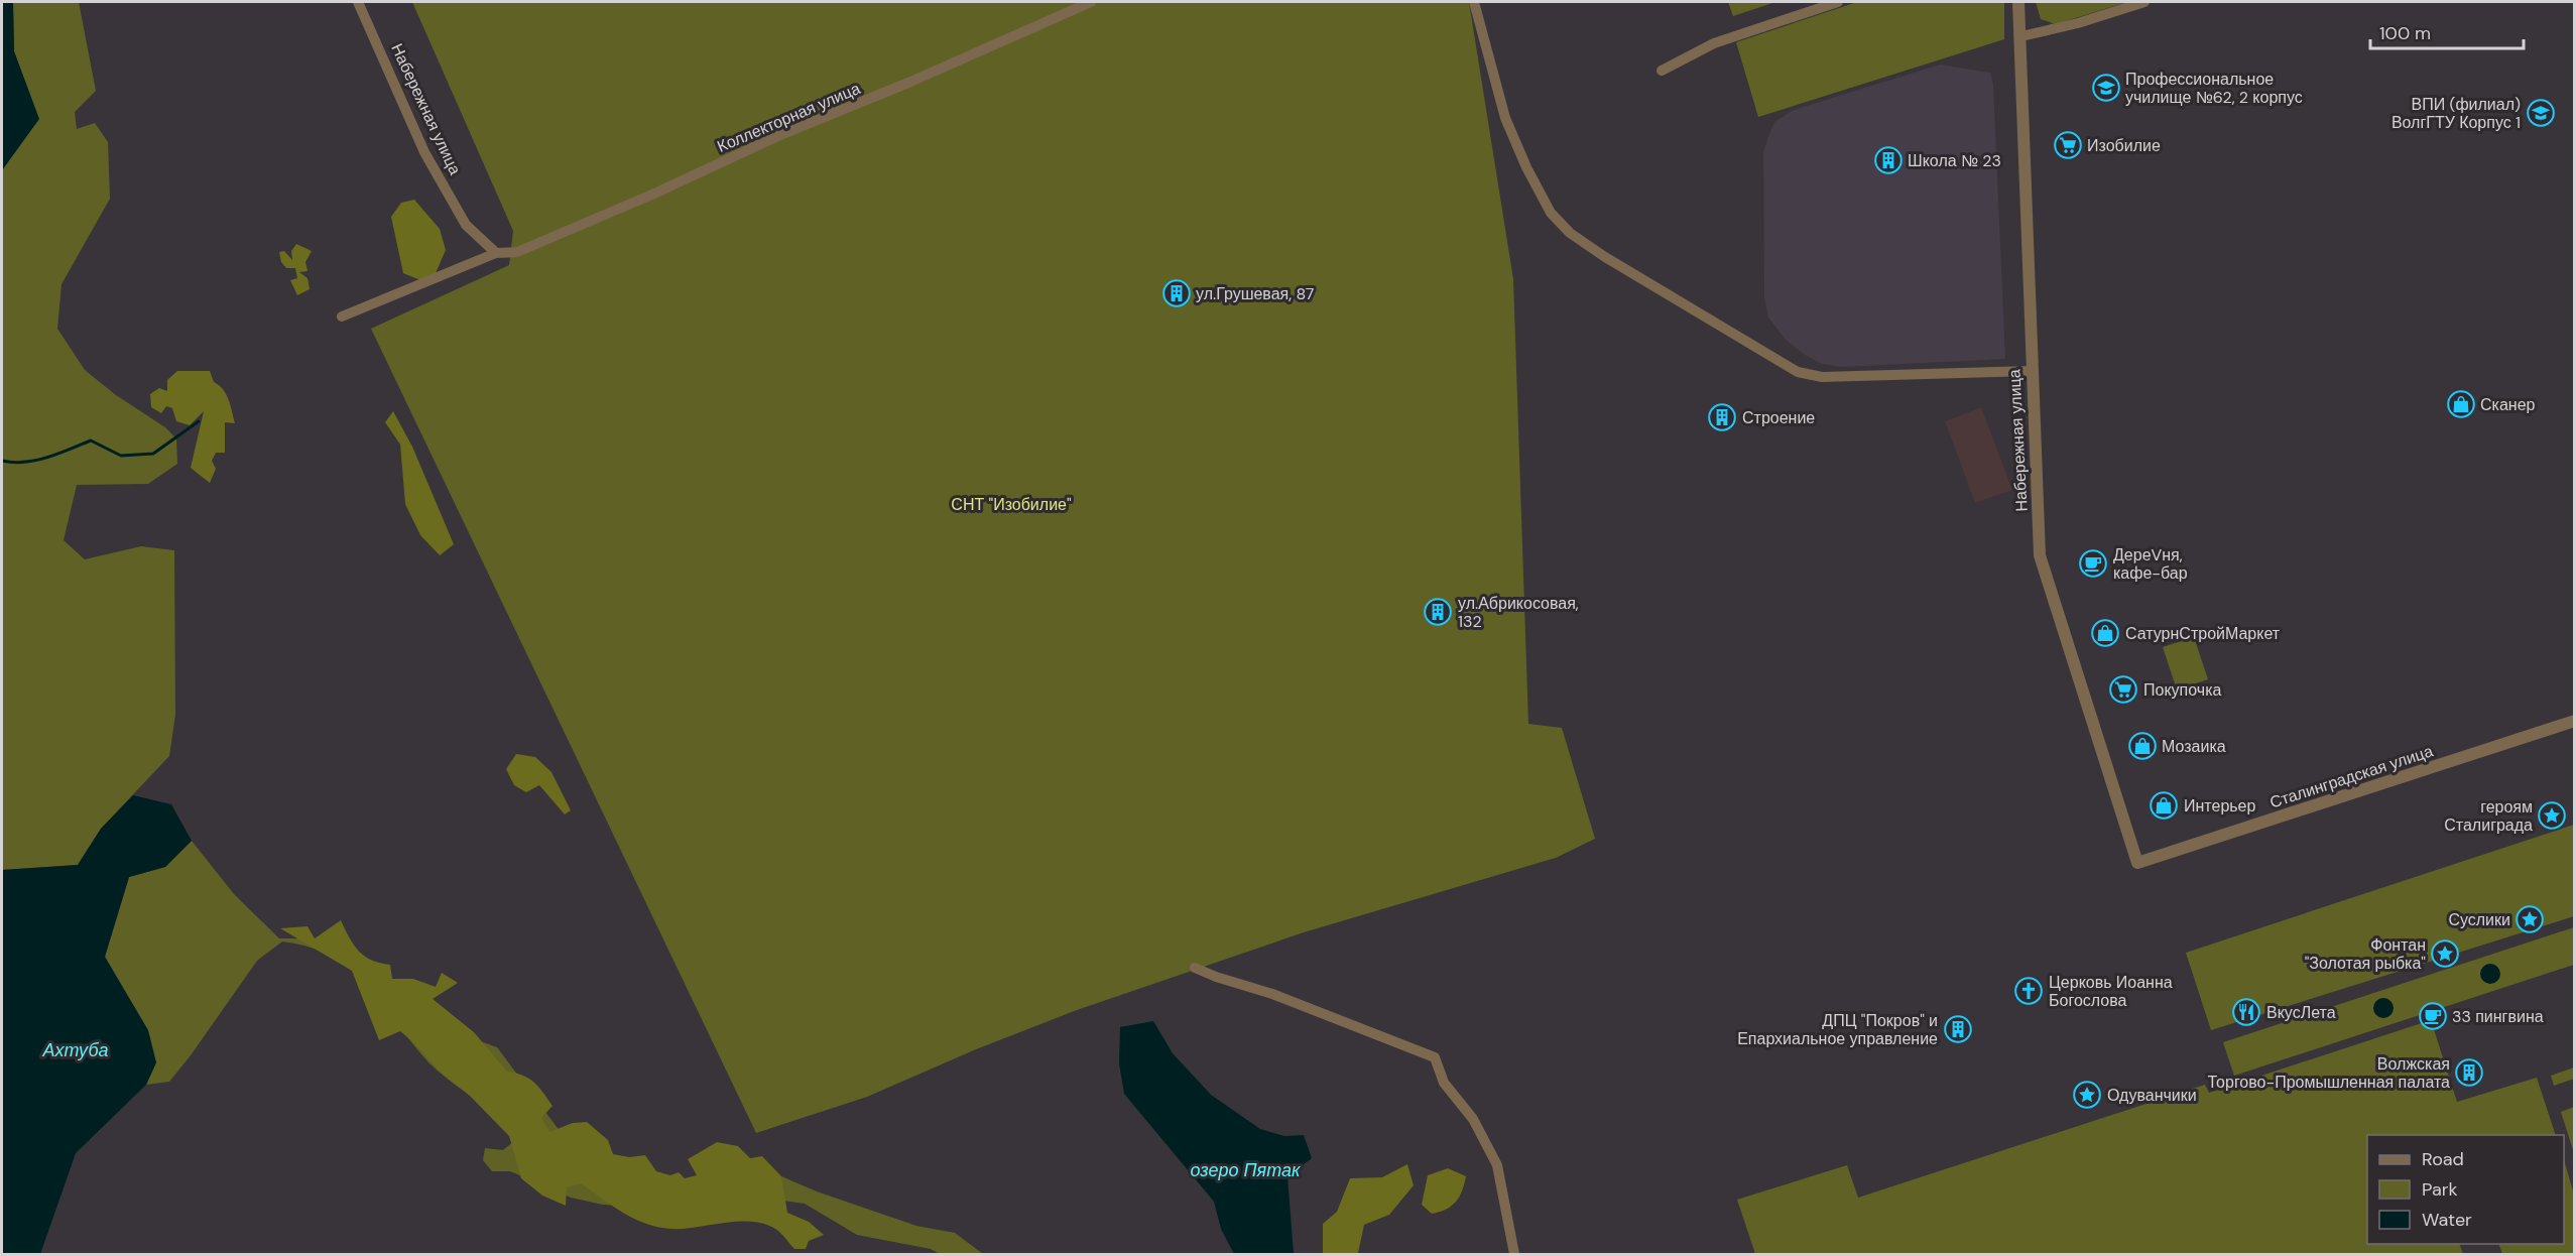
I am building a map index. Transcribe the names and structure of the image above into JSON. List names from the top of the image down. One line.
{"streets":{"street":["Набережная улица","Коллекторная улица","Сталинградская улица"]},"crossings":[["Набережная улица","Коллекторная улица"],["Набережная улица","Сталинградская улица"]],"water":["Ахтуба","озеро Пятак"],"parks":["СНТ \"Изобилие\""],"places":{"school or university":["Профессиональное училище №62, 2 корпус","ВПИ (филиал) ВолгГТУ Корпус 1"],"supermarket":["Изобилие","Покупочка"],"building":["Школа № 23","ул.Грушевая, 87","Строение","ул.Абрикосовая, 132","ДПЦ \"Покров\" и Епархиальное управление","Волжская Торгово-Промышленная палата"],"shop":["Сканер","СатурнСтройМаркет","Мозаика","Интерьер"],"cafe":["ДереVня, кафе-бар","33 пингвина"],"place":["героям Сталиграда","Суслики","Фонтан \"Золотая рыбка\"","Одуванчики"],"church":["Церковь Иоанна Богослова"],"restaurant":["ВкусЛета"]},"legend":["Road","Park","Water"],"scale_bar":"100 m"}
